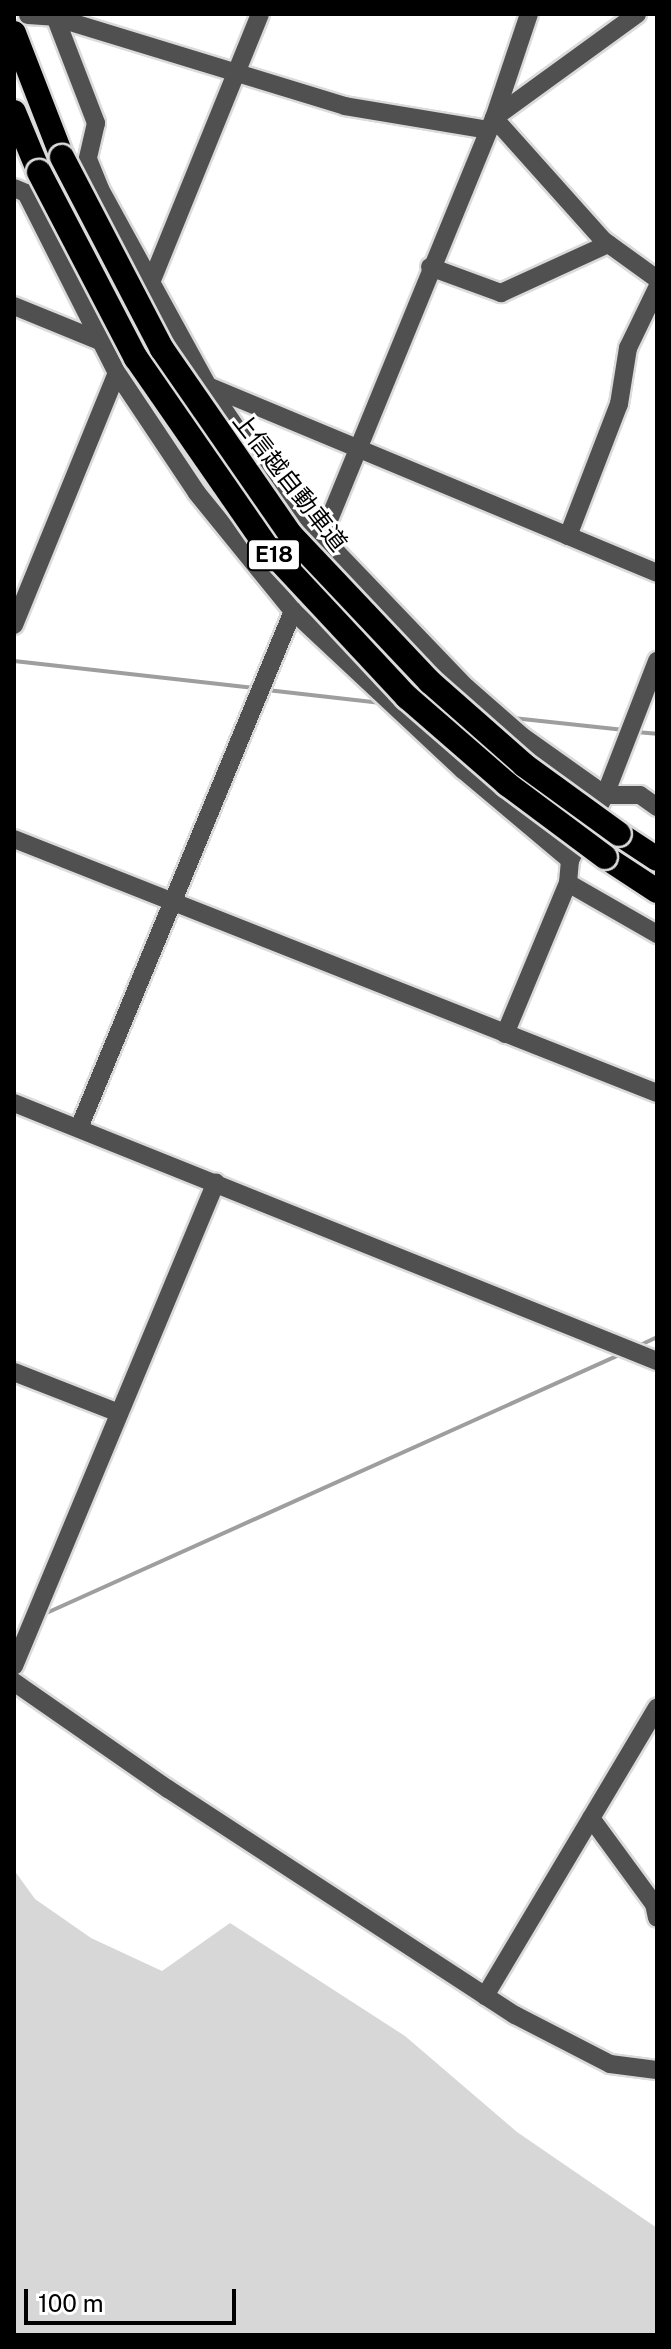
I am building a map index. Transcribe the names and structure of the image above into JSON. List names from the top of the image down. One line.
{"streets":{"highway":["上信越自動車道","E18"]},"scale_bar":"100 m"}
